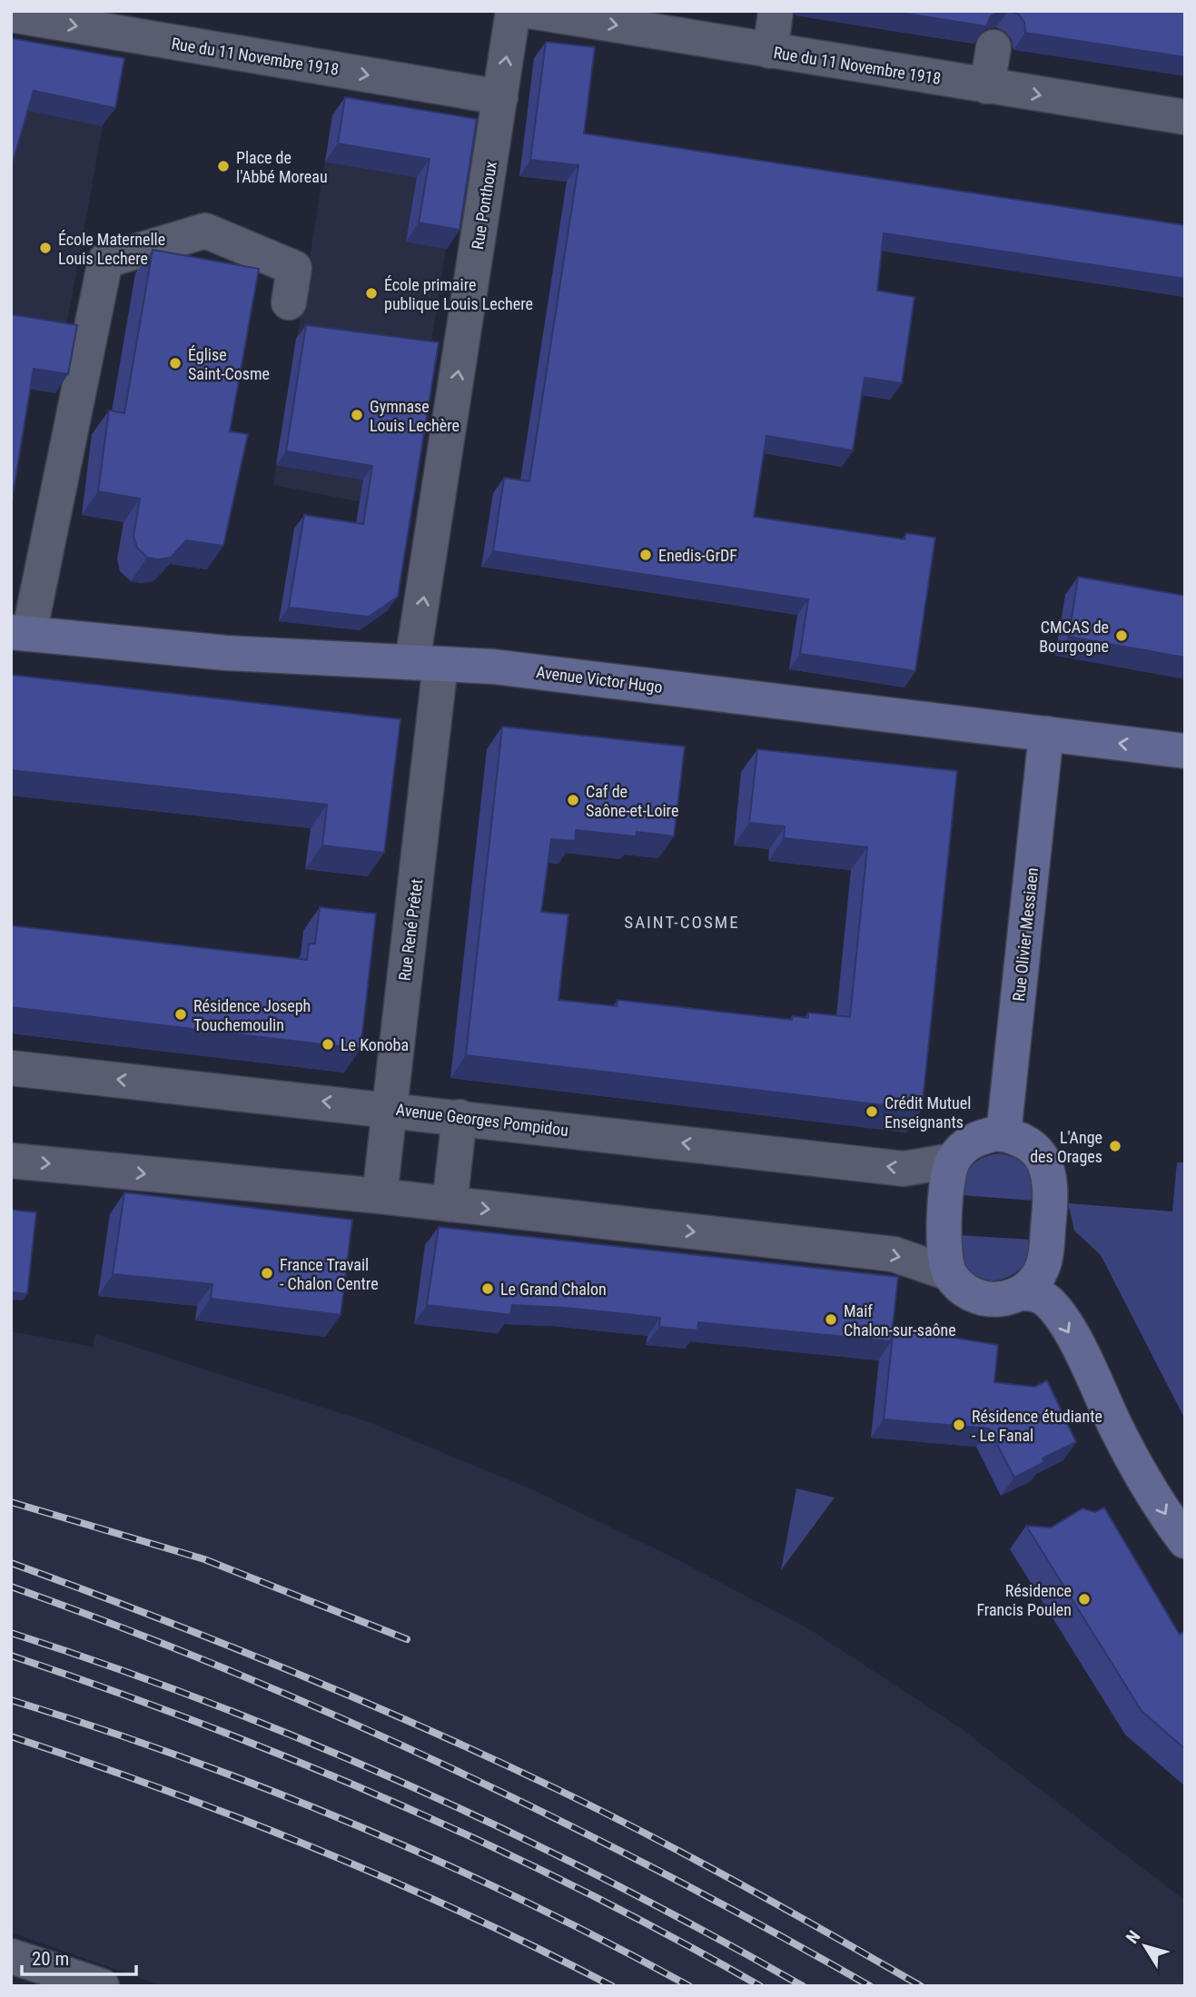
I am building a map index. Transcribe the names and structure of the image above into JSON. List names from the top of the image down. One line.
{"streets":{"street":["Rue du 11 Novembre 1918","Rue Ponthoux","Avenue Victor Hugo","Rue René Prêtet","Rue Olivier Messiaen","Avenue Georges Pompidou"]},"crossings":[["Rue du 11 Novembre 1918","Rue Ponthoux"],["Rue Ponthoux","Avenue Victor Hugo"],["Rue Ponthoux","Rue René Prêtet"],["Avenue Victor Hugo","Rue René Prêtet"],["Avenue Victor Hugo","Rue Olivier Messiaen"],["Rue René Prêtet","Avenue Georges Pompidou"],["Rue Olivier Messiaen","Avenue Georges Pompidou"]],"one_way":["Rue du 11 Novembre 1918","Rue Ponthoux"],"districts":["SAINT-COSME"],"places":["Place de l'Abbé Moreau","École Maternelle Louis Lechere","École primaire publique Louis Lechere","Église Saint-Cosme","Gymnase Louis Lechère","Enedis-GrDF","CMCAS de Bourgogne","Caf de Saône-et-Loire","Résidence Joseph Touchemoulin","Le Konoba","Crédit Mutuel Enseignants","L'Ange des Orages","France Travail - Chalon Centre","Le Grand Chalon","Maif Chalon-sur-saône","Résidence étudiante - Le Fanal","Résidence Francis Poulen"],"scale_bar":"20 m","north":"top left"}
